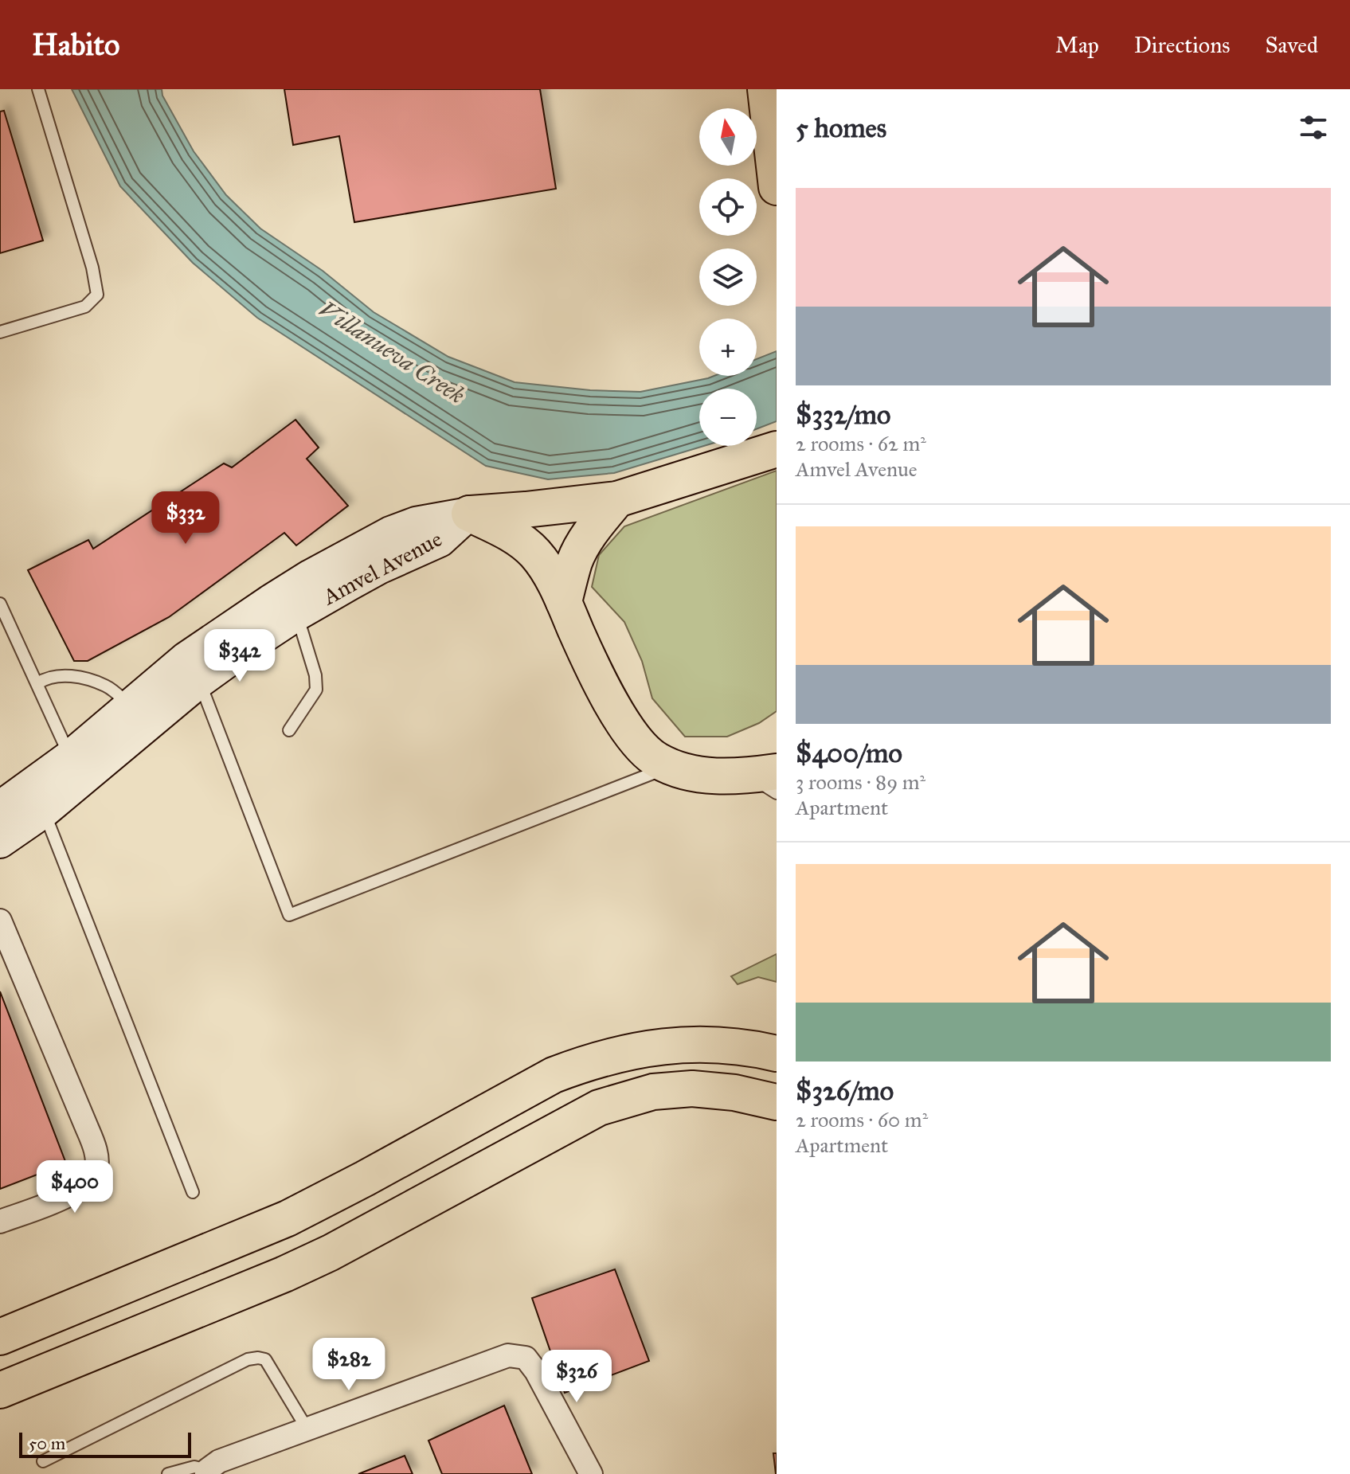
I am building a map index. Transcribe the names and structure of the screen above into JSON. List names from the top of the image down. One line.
{"streets":{"main road":["Amvel Avenue"]},"water":["Villanueva Creek"],"scale_bar":"50 m","north":"top","page":{"header":"Habito","nav":["Map","Directions","Saved"],"heading":"5 homes","map_buttons":["+","−"],"list":[{"name":"$332/mo","note":"2 rooms · 62 m² · Amvel Avenue"},{"name":"$400/mo","note":"3 rooms · 89 m² · Apartment"},{"name":"$326/mo","note":"2 rooms · 60 m² · Apartment"}],"price":["$332","$342","$400","$282","$326"],"scale":"50 m"}}
